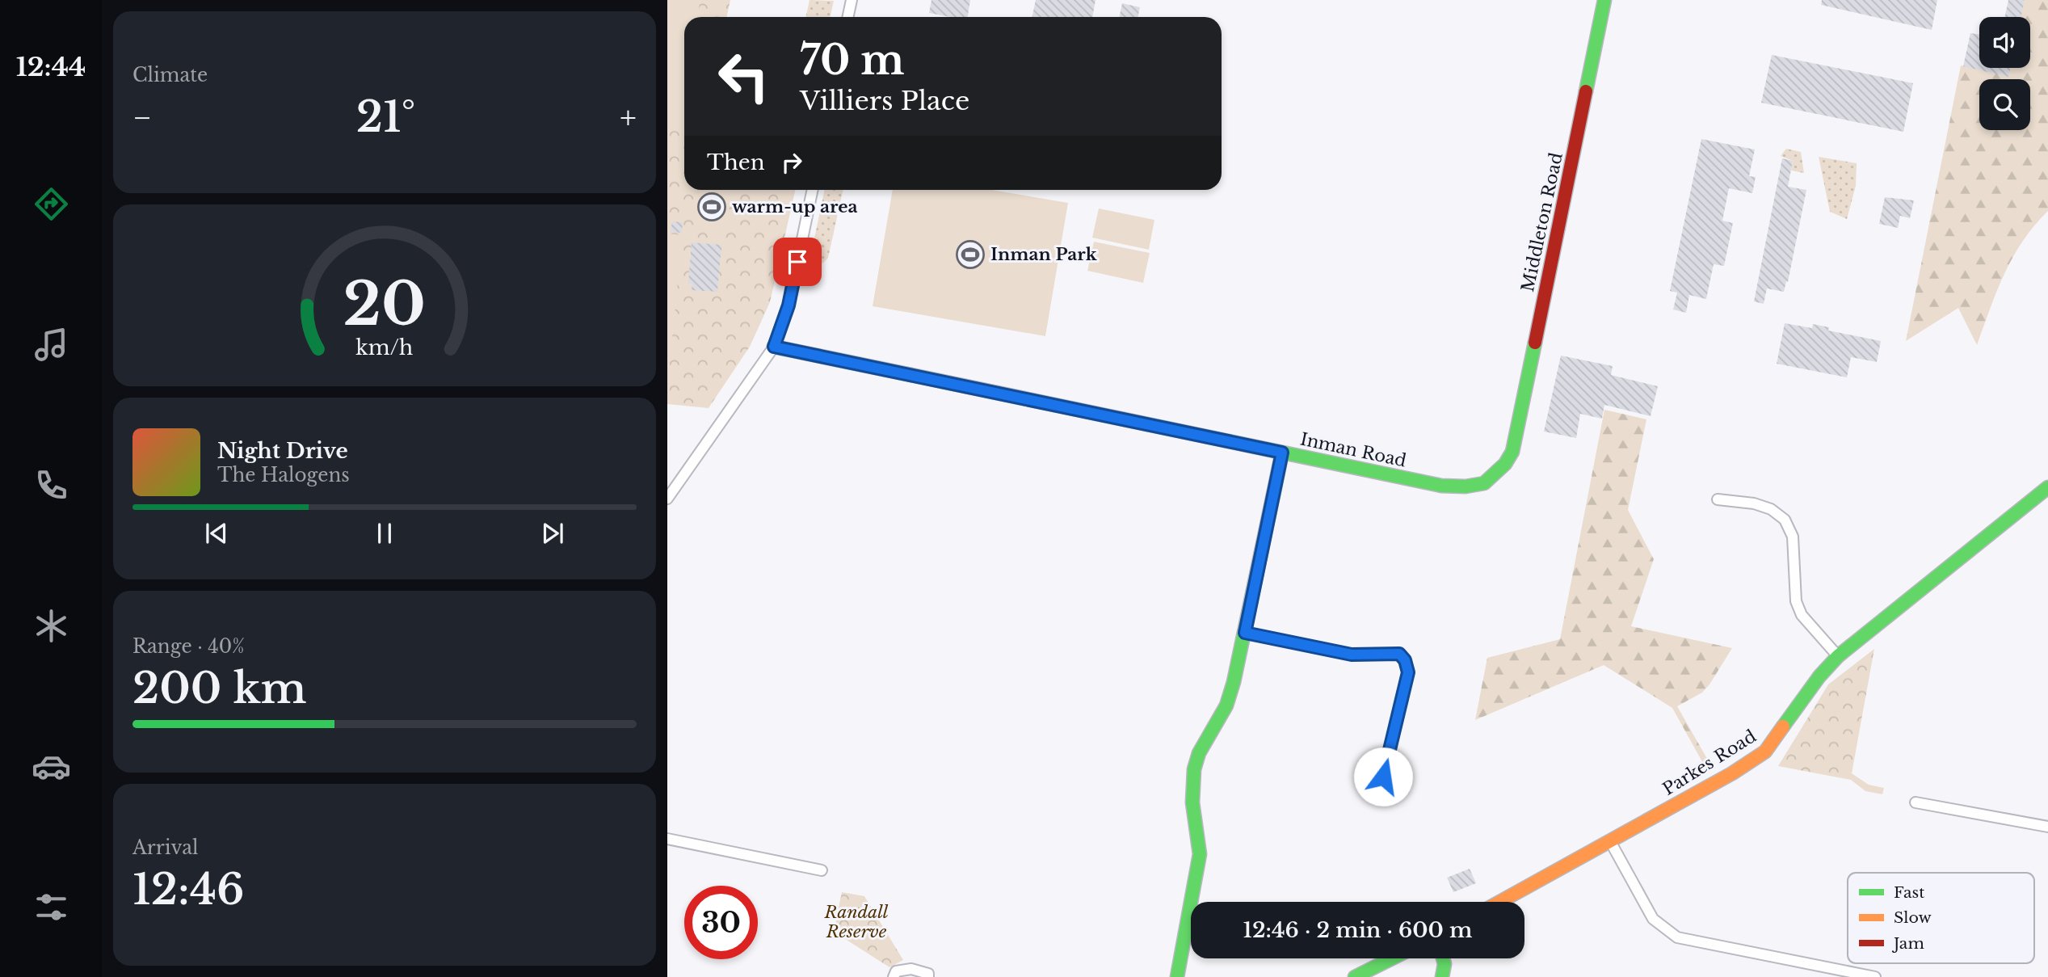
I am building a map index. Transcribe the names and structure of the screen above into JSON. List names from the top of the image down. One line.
{"streets":{"street":["Middleton Road","Inman Road","Parkes Road"]},"crossings":[["Middleton Road","Inman Road"]],"parks":["Randall Reserve"],"places":{"sports":["warm-up area","Inman Park"]},"legend":["Fast","Slow","Jam"],"page":{"tabs":"12:44","tile":["Climate",["Range · 40%","200 km"],["Arrival","12:46"]],"turn":["70 m","Villiers Place"],"heat":["−","21°","+"],"then":"Then","song":["Night Drive","The Halogens"],"limit":"30","trip":"12:46 · 2 min · 600 m","gauge":["20","km/h"]}}
